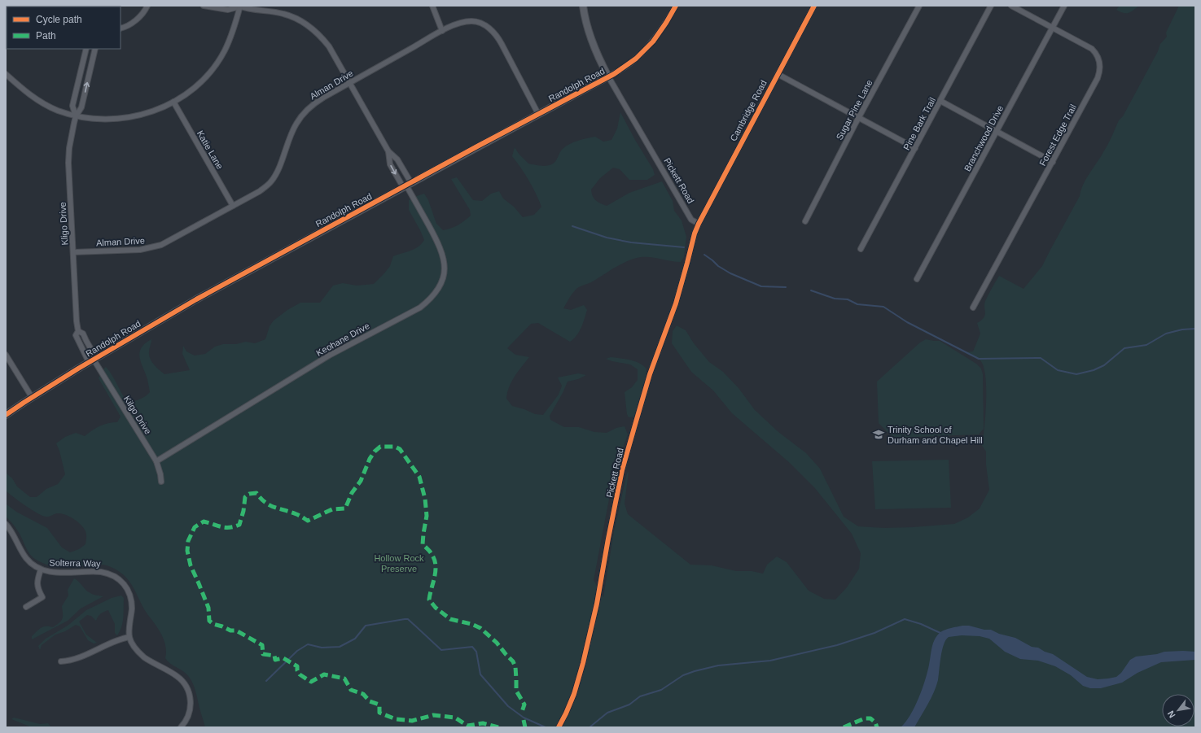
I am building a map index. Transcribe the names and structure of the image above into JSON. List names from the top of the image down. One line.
{"streets":{"street":["Alman Drive","Randolph Road","Sugar Pine Lane","Cambridge Road","Pine Bark Trail","Forest Edge Trail","Branchwood Drive","Katie Lane","Pickett Road","Kligo Drive","Keohane Drive","Kilgo Drive","Solterra Way"]},"crossings":[["Alman Drive","Randolph Road"],["Alman Drive","Katie Lane"],["Alman Drive","Kligo Drive"],["Alman Drive","Keohane Drive"],["Randolph Road","Pickett Road"],["Randolph Road","Kligo Drive"],["Randolph Road","Keohane Drive"],["Randolph Road","Kilgo Drive"],["Cambridge Road","Pickett Road"],["Forest Edge Trail","Branchwood Drive"],["Kligo Drive","Kilgo Drive"],["Keohane Drive","Kilgo Drive"]],"parks":["Hollow Rock Preserve"],"places":{"school or university":["Trinity School of Durham and Chapel Hill"]},"legend":["Cycle path","Path"],"north":"bottom left"}
